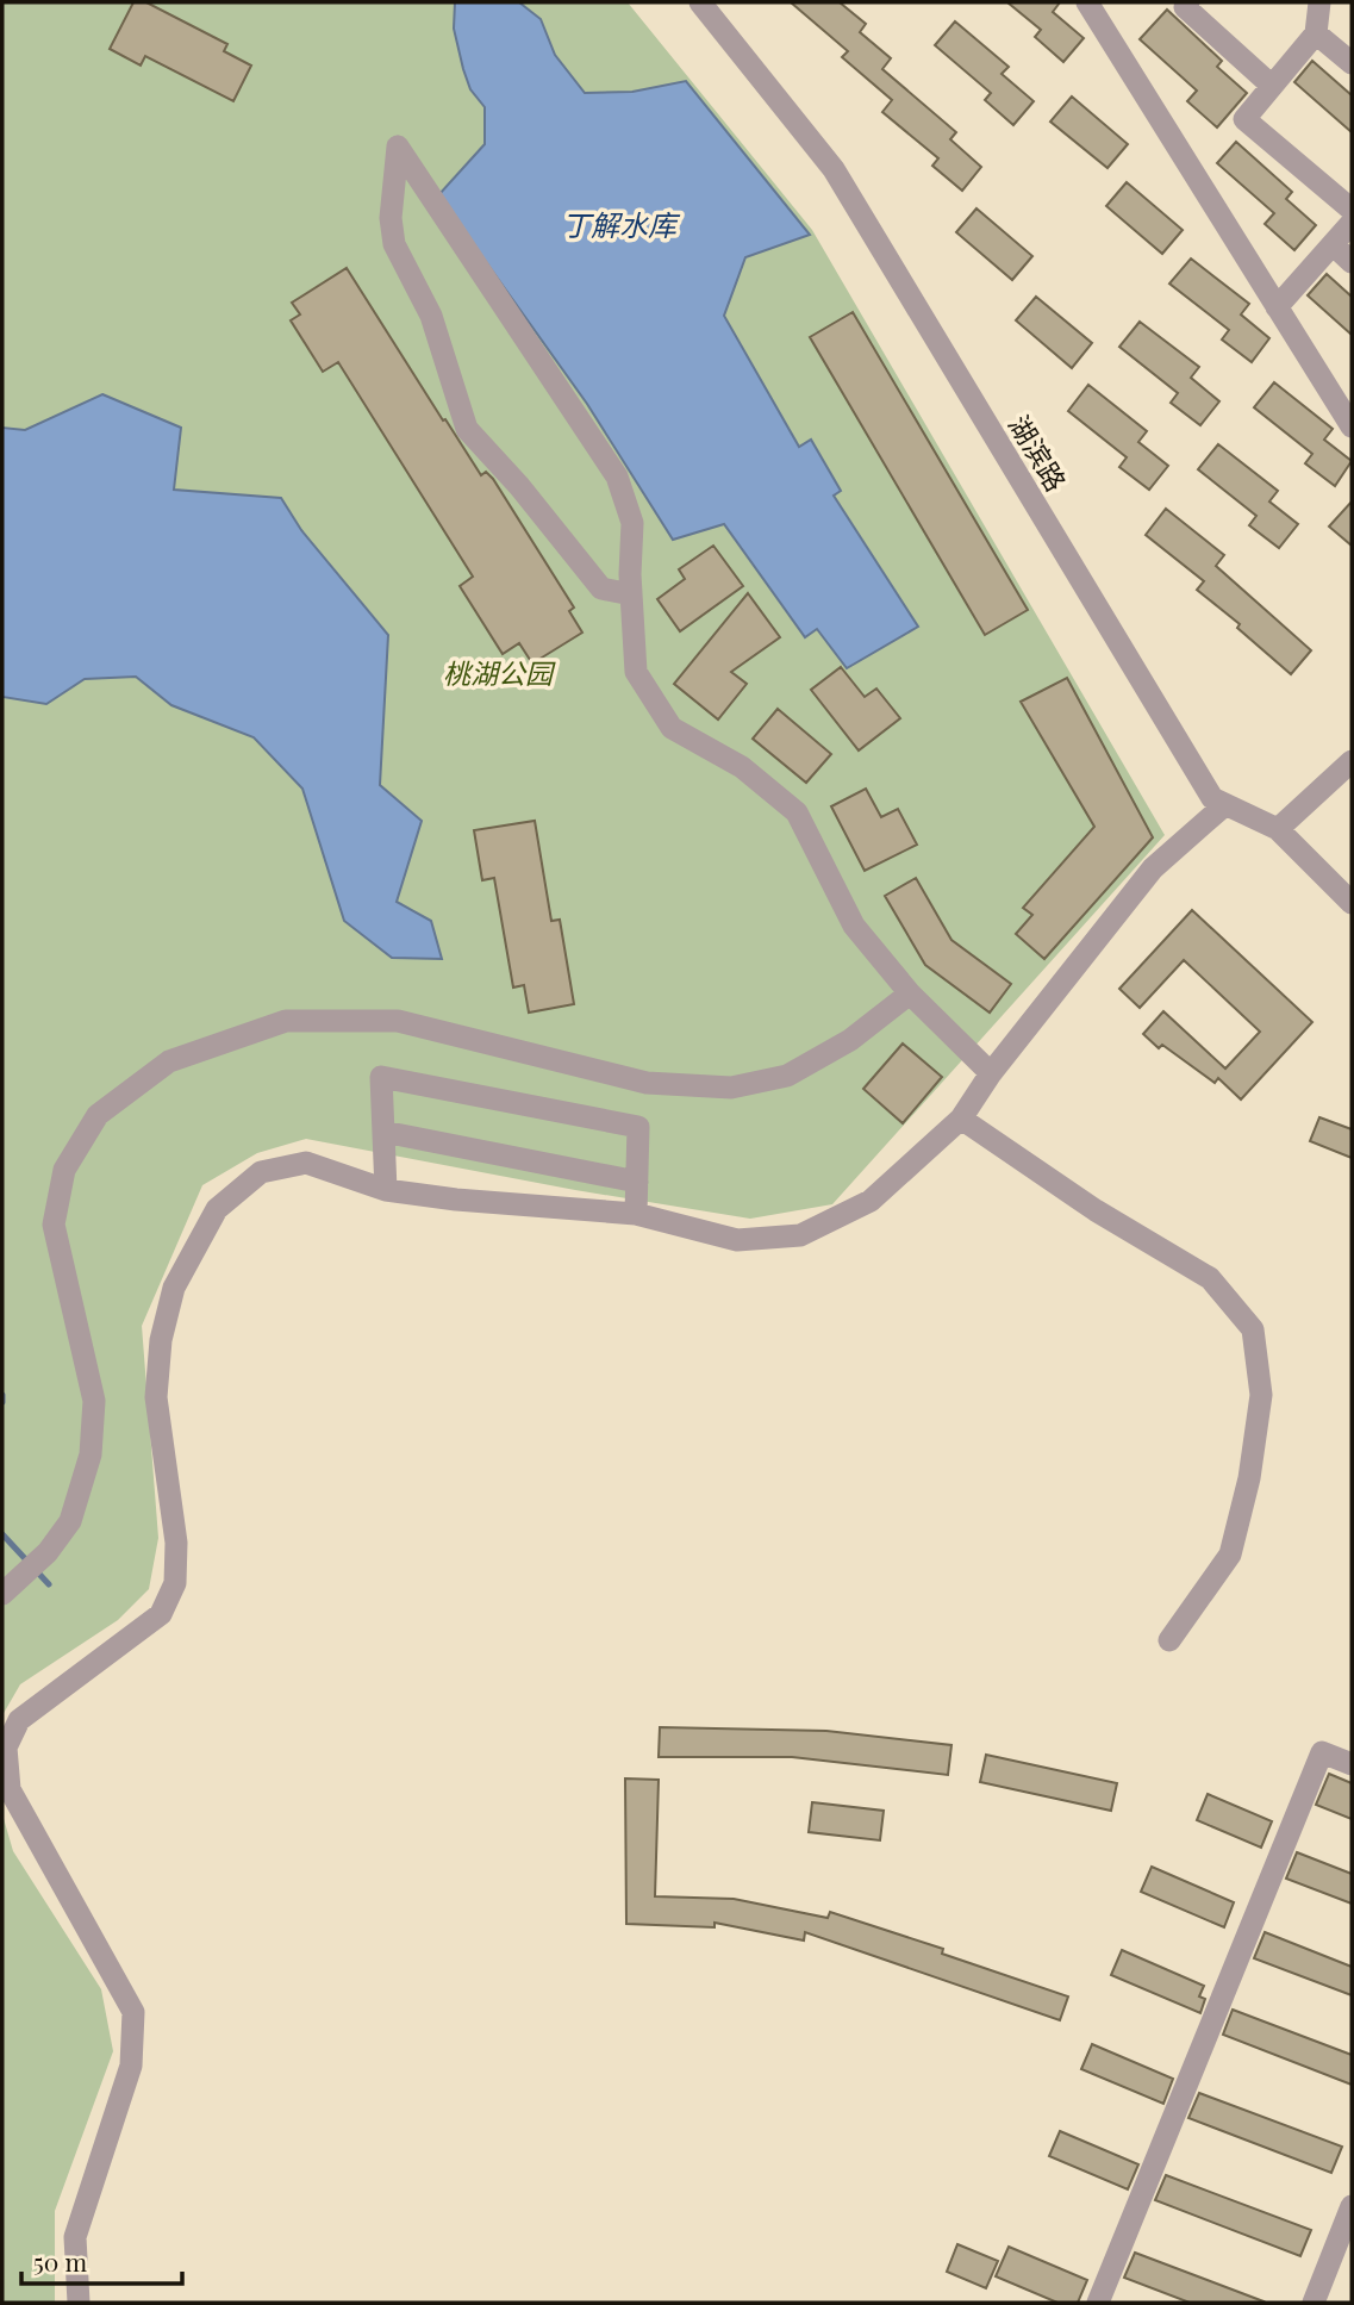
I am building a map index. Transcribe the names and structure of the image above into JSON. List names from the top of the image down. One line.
{"streets":{"street":["湖滨路"]},"water":["丁解水库"],"parks":["桃湖公园"],"scale_bar":"50 m"}
